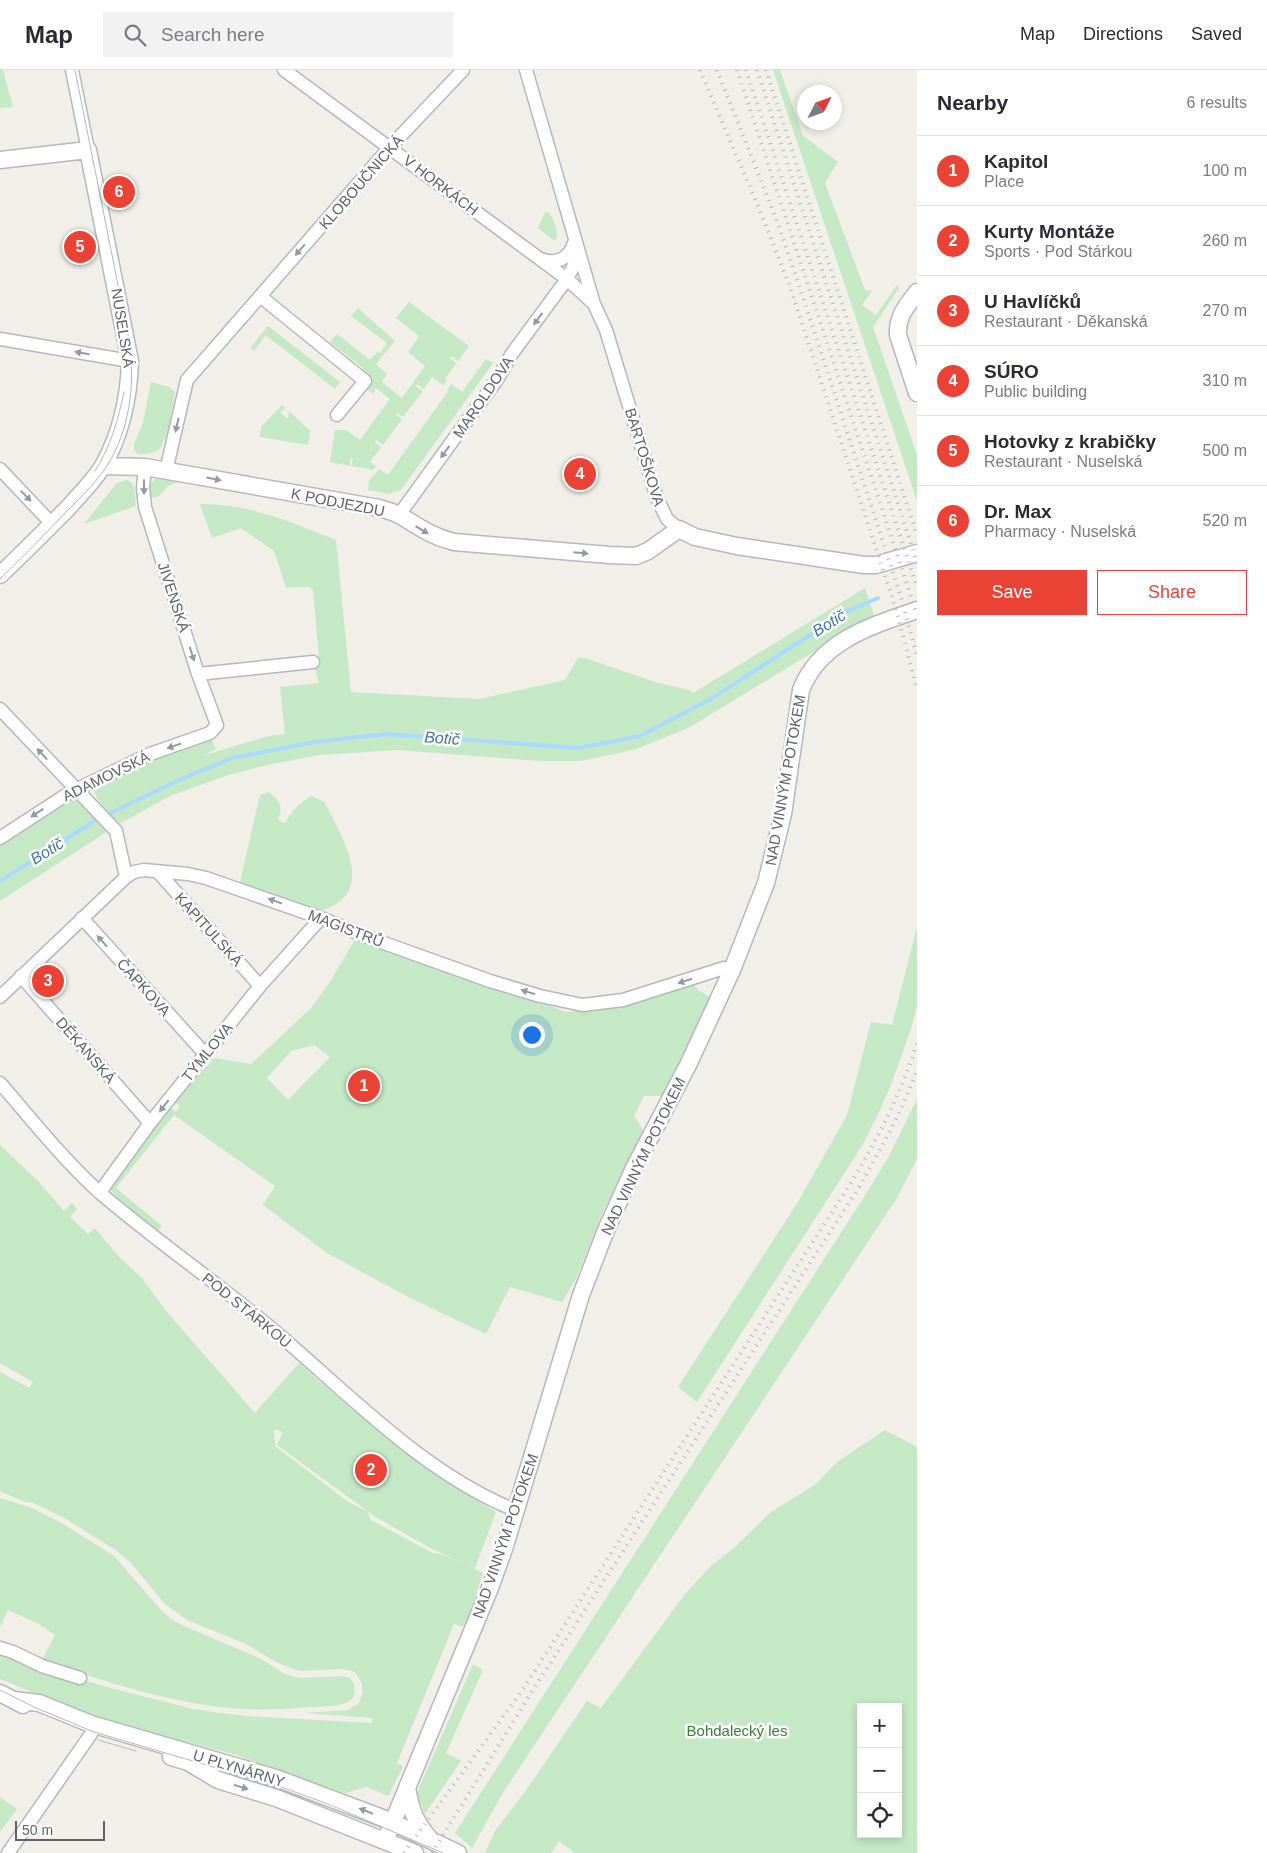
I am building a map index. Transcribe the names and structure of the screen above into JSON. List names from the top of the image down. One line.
{"streets":{"street":["KLOBOUČNICKÁ","V HORKÁCH","NUSELSKÁ","MAROLDOVA","BARTOŠKOVA","K PODJEZDU","JIVENSKÁ","ADAMOVSKÁ","NAD VINNÝM POTOKEM","MAGISTRŮ","KAPITULSKÁ","ČAPKOVA","DĚKANSKÁ","TÝMLOVA","POD STÁRKOU","U PLYNÁRNY"]},"crossings":[["KLOBOUČNICKÁ","V HORKÁCH"],["KLOBOUČNICKÁ","K PODJEZDU"],["V HORKÁCH","MAROLDOVA"],["V HORKÁCH","BARTOŠKOVA"],["NUSELSKÁ","K PODJEZDU"],["MAROLDOVA","BARTOŠKOVA"],["MAROLDOVA","K PODJEZDU"],["BARTOŠKOVA","K PODJEZDU"],["K PODJEZDU","JIVENSKÁ"],["JIVENSKÁ","ADAMOVSKÁ"],["NAD VINNÝM POTOKEM","MAGISTRŮ"],["NAD VINNÝM POTOKEM","POD STÁRKOU"],["NAD VINNÝM POTOKEM","U PLYNÁRNY"],["MAGISTRŮ","KAPITULSKÁ"],["MAGISTRŮ","ČAPKOVA"],["MAGISTRŮ","DĚKANSKÁ"],["MAGISTRŮ","TÝMLOVA"],["KAPITULSKÁ","TÝMLOVA"],["ČAPKOVA","TÝMLOVA"],["DĚKANSKÁ","TÝMLOVA"],["TÝMLOVA","POD STÁRKOU"]],"one_way":["KLOBOUČNICKÁ","MAROLDOVA","K PODJEZDU","JIVENSKÁ","ADAMOVSKÁ","MAGISTRŮ","ČAPKOVA"],"water":["Botič"],"parks":["Bohdalecký les"],"scale_bar":"50 m","north":"top right","page":{"header":"Map","search":"Search here","nav":["Map","Directions","Saved"],"heading":["Nearby","6 results"],"list":[{"mark":"1","name":"Kapitol","note":"Place","value":"100 m"},{"mark":"2","name":"Kurty Montáže","note":"Sports · Pod Stárkou","value":"260 m"},{"mark":"3","name":"U Havlíčků","note":"Restaurant · Děkanská","value":"270 m"},{"mark":"4","name":"SÚRO","note":"Public building","value":"310 m"},{"mark":"5","name":"Hotovky z krabičky","note":"Restaurant · Nuselská","value":"500 m"},{"mark":"6","name":"Dr. Max","note":"Pharmacy · Nuselská","value":"520 m"}],"pins":["6","5","4","3","1","2"],"buttons":["Save","Share"],"map_buttons":["+","−"],"scale":"50 m"}}
